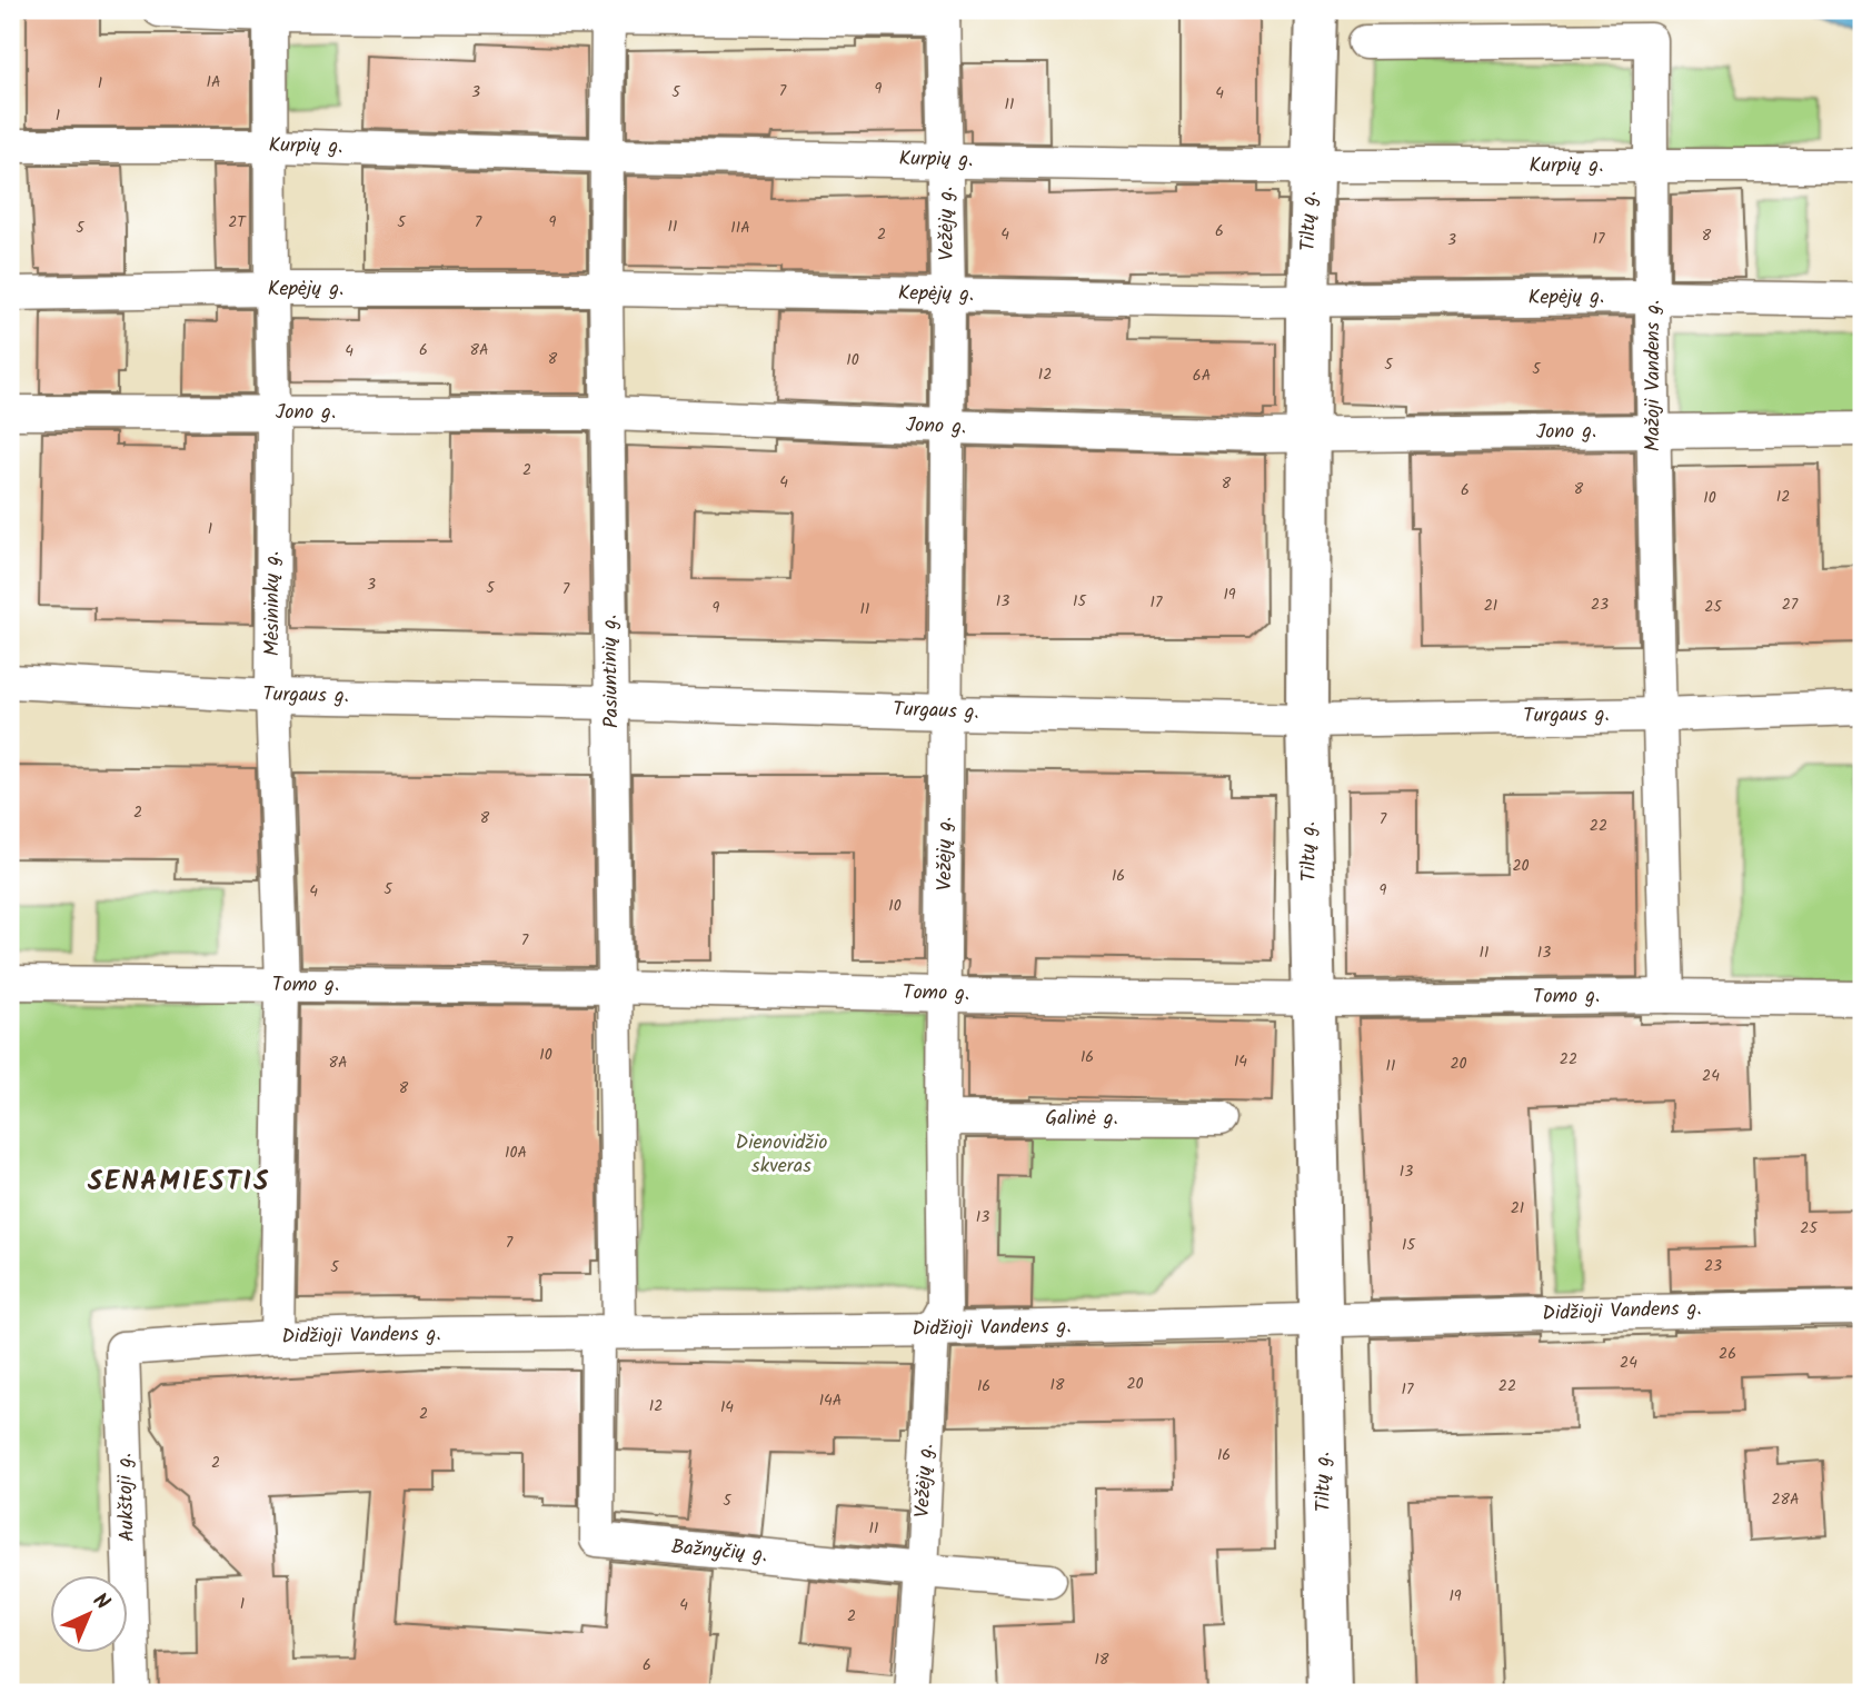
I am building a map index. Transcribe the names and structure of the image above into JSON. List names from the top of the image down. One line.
{"streets":{"street":["Kurpių g.","Tiltų g.","Vežėjų g.","Kepėjų g.","Mažoji Vandens g.","Jono g.","Mėsininkų g.","Pasiuntinių g.","Turgaus g.","Tomo g.","Galinė g.","Didžioji Vandens g.","Aukštoji g.","Bažnyčių g."]},"crossings":[["Kurpių g.","Tiltų g."],["Kurpių g.","Vežėjų g."],["Kurpių g.","Mažoji Vandens g."],["Kurpių g.","Mėsininkų g."],["Kurpių g.","Pasiuntinių g."],["Tiltų g.","Kepėjų g."],["Tiltų g.","Jono g."],["Tiltų g.","Turgaus g."],["Tiltų g.","Tomo g."],["Tiltų g.","Didžioji Vandens g."],["Vežėjų g.","Kepėjų g."],["Vežėjų g.","Jono g."],["Vežėjų g.","Turgaus g."],["Vežėjų g.","Tomo g."],["Vežėjų g.","Galinė g."],["Vežėjų g.","Didžioji Vandens g."],["Vežėjų g.","Bažnyčių g."],["Kepėjų g.","Mažoji Vandens g."],["Kepėjų g.","Mėsininkų g."],["Kepėjų g.","Pasiuntinių g."],["Mažoji Vandens g.","Jono g."],["Mažoji Vandens g.","Turgaus g."],["Mažoji Vandens g.","Tomo g."],["Jono g.","Mėsininkų g."],["Jono g.","Pasiuntinių g."],["Mėsininkų g.","Turgaus g."],["Mėsininkų g.","Tomo g."],["Mėsininkų g.","Didžioji Vandens g."],["Pasiuntinių g.","Turgaus g."],["Pasiuntinių g.","Tomo g."],["Pasiuntinių g.","Didžioji Vandens g."],["Pasiuntinių g.","Bažnyčių g."],["Didžioji Vandens g.","Aukštoji g."],["Didžioji Vandens g.","Bažnyčių g."]],"districts":["SENAMIESTIS"],"parks":["Dienovidžio skveras"],"house_numbers":["1A","1","9","7","3","5","4","11","1","2T","5","7","9","11","5","11A","6","2","4","8","17","3","6","8A","4","8","10","5","5","12","6A","2","4","8","8","6","12","10","1","3","5","7","19","13","15","17","23","27","21","25","9","11","2","8","7","22","20","16","5","9","4","10","7","11","13","10","16","22","14","8A","20","11","24","8","10A","13","21","13","25","7","15","23","5","26","24","20","18","16","22","17","14A","12","14","2","16","2","28A","5","11","19","1","4","2","18","6"],"north":"top right"}
